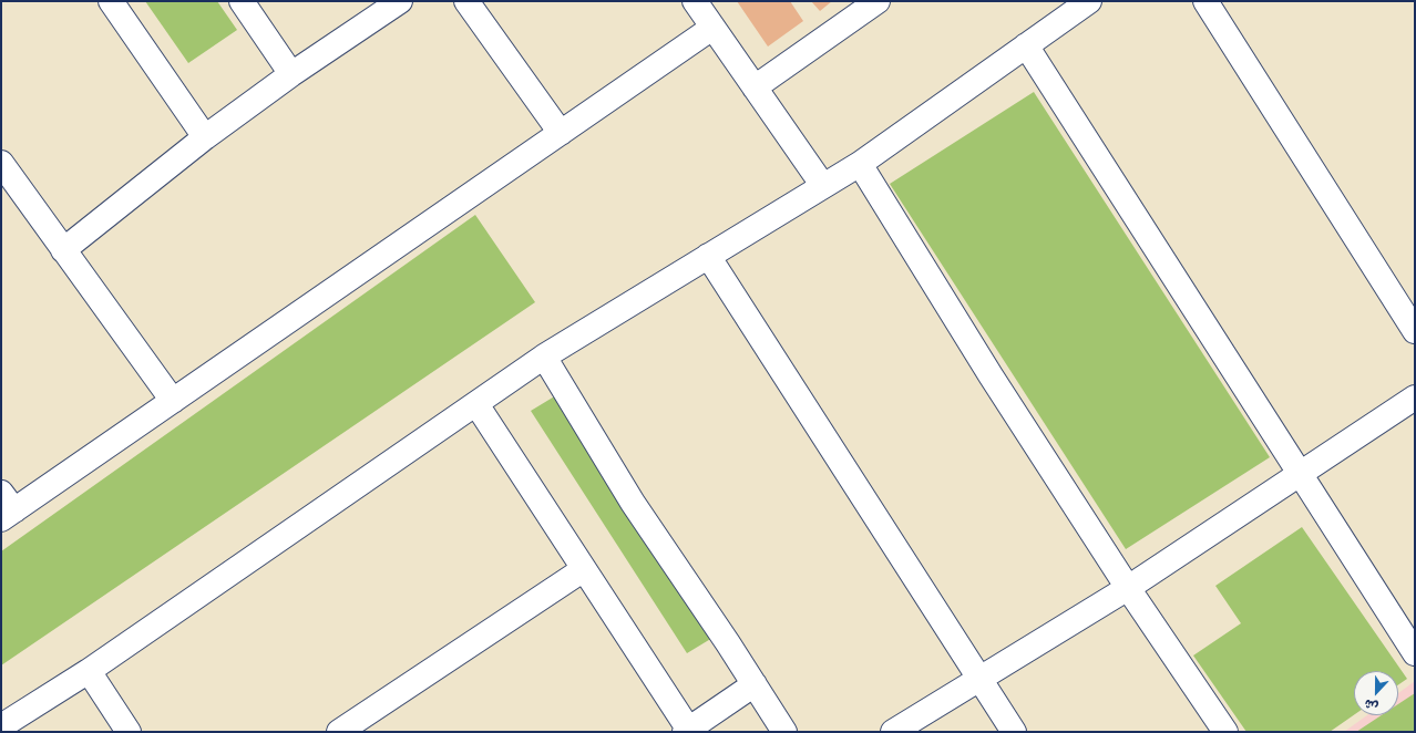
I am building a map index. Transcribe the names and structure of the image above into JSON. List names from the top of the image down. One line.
{"north":"bottom"}
